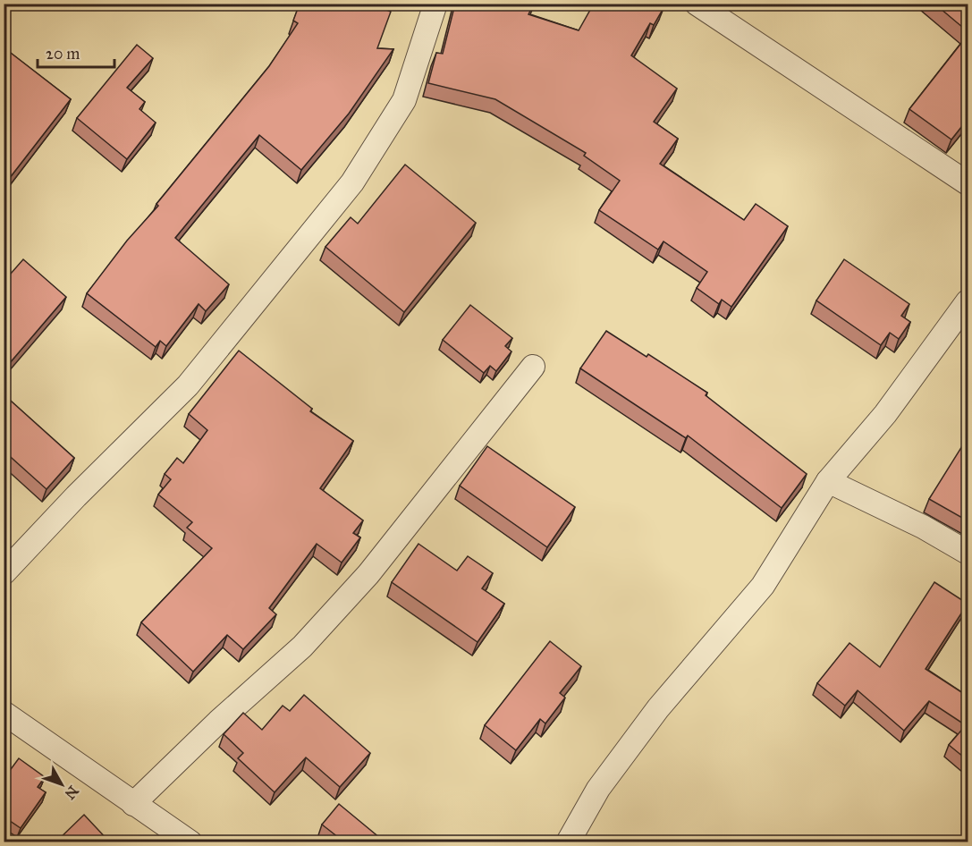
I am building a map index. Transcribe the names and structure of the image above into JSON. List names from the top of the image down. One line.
{"scale_bar":"20 m","north":"bottom right"}
